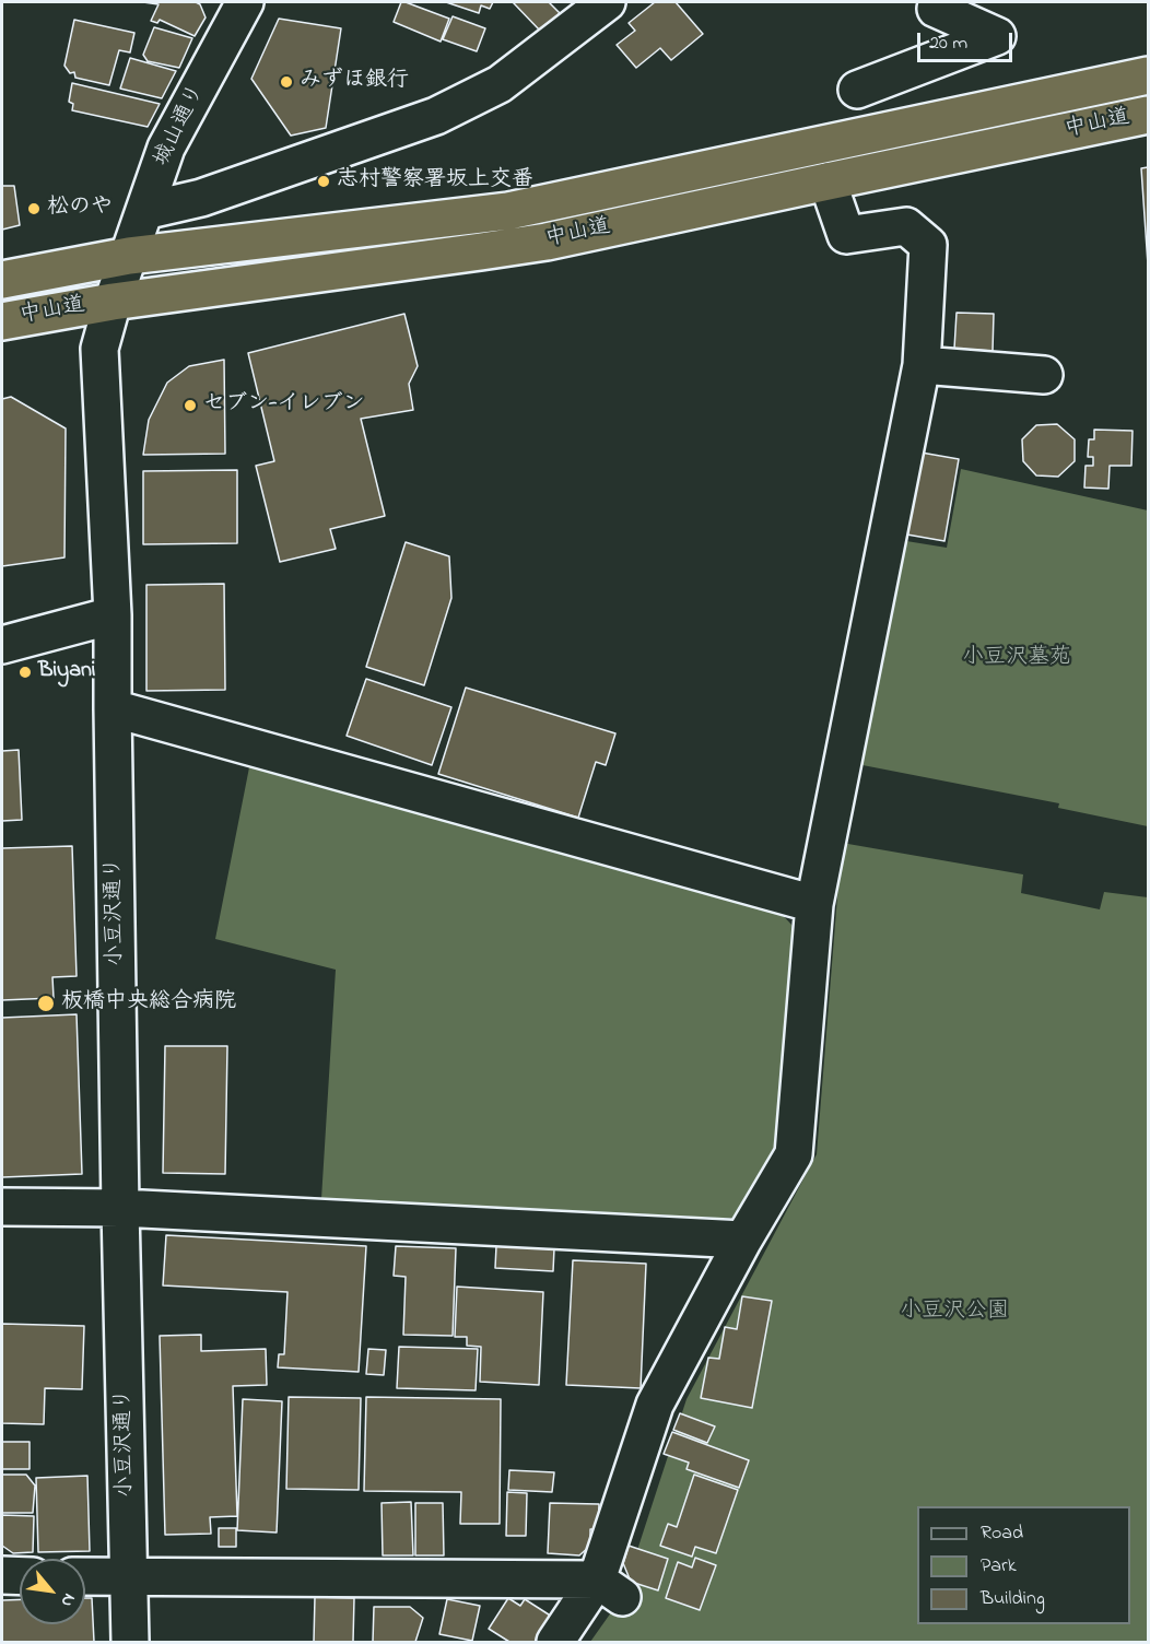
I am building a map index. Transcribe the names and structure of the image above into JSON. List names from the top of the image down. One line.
{"streets":{"highway":["中山道"],"street":["城山通り","小豆沢通り"]},"crossings":[["中山道","城山通り"],["中山道","小豆沢通り"],["城山通り","小豆沢通り"]],"parks":["小豆沢墓苑","小豆沢公園"],"places":["みずほ銀行","志村警察署坂上交番","松のや","セブン-イレブン","Biyani","板橋中央総合病院"],"legend":["Road","Park","Building"],"scale_bar":"20 m","north":"bottom right"}
